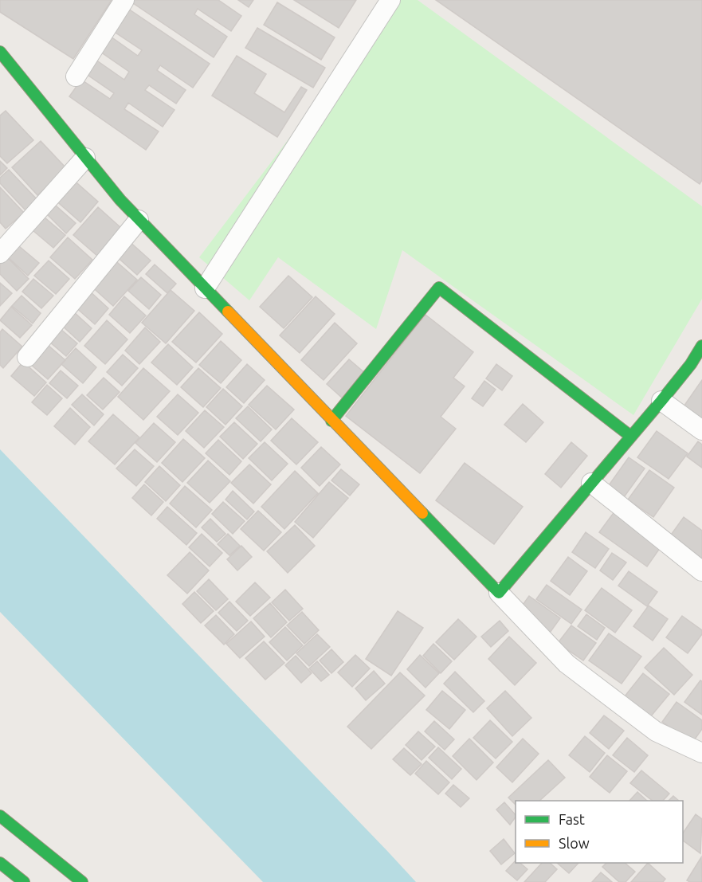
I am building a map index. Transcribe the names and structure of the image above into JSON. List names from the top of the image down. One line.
{"legend":["Fast","Slow"]}
